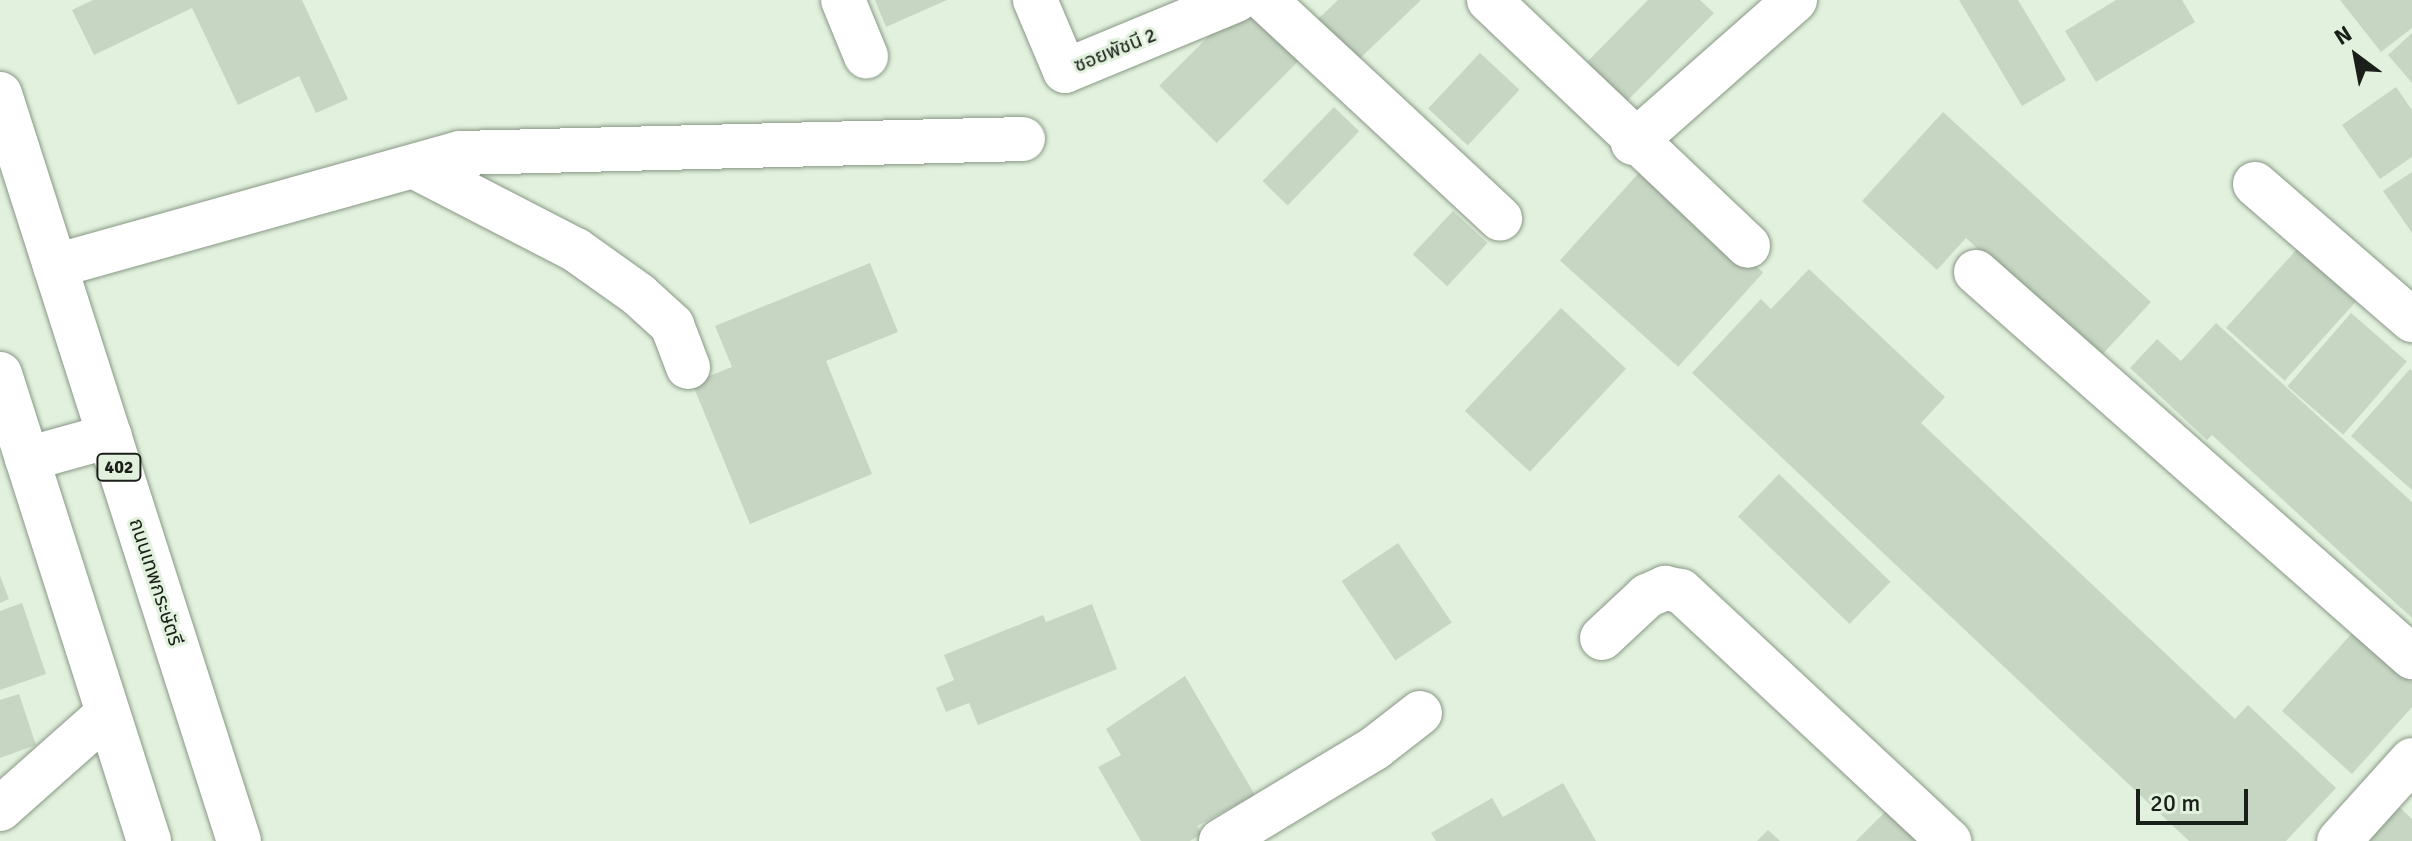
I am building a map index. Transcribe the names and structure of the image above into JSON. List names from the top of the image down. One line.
{"streets":{"street":["ซอยพัชนี 2","402","ถนนเทพกระษัตรี"]},"scale_bar":"20 m","north":"top left"}
